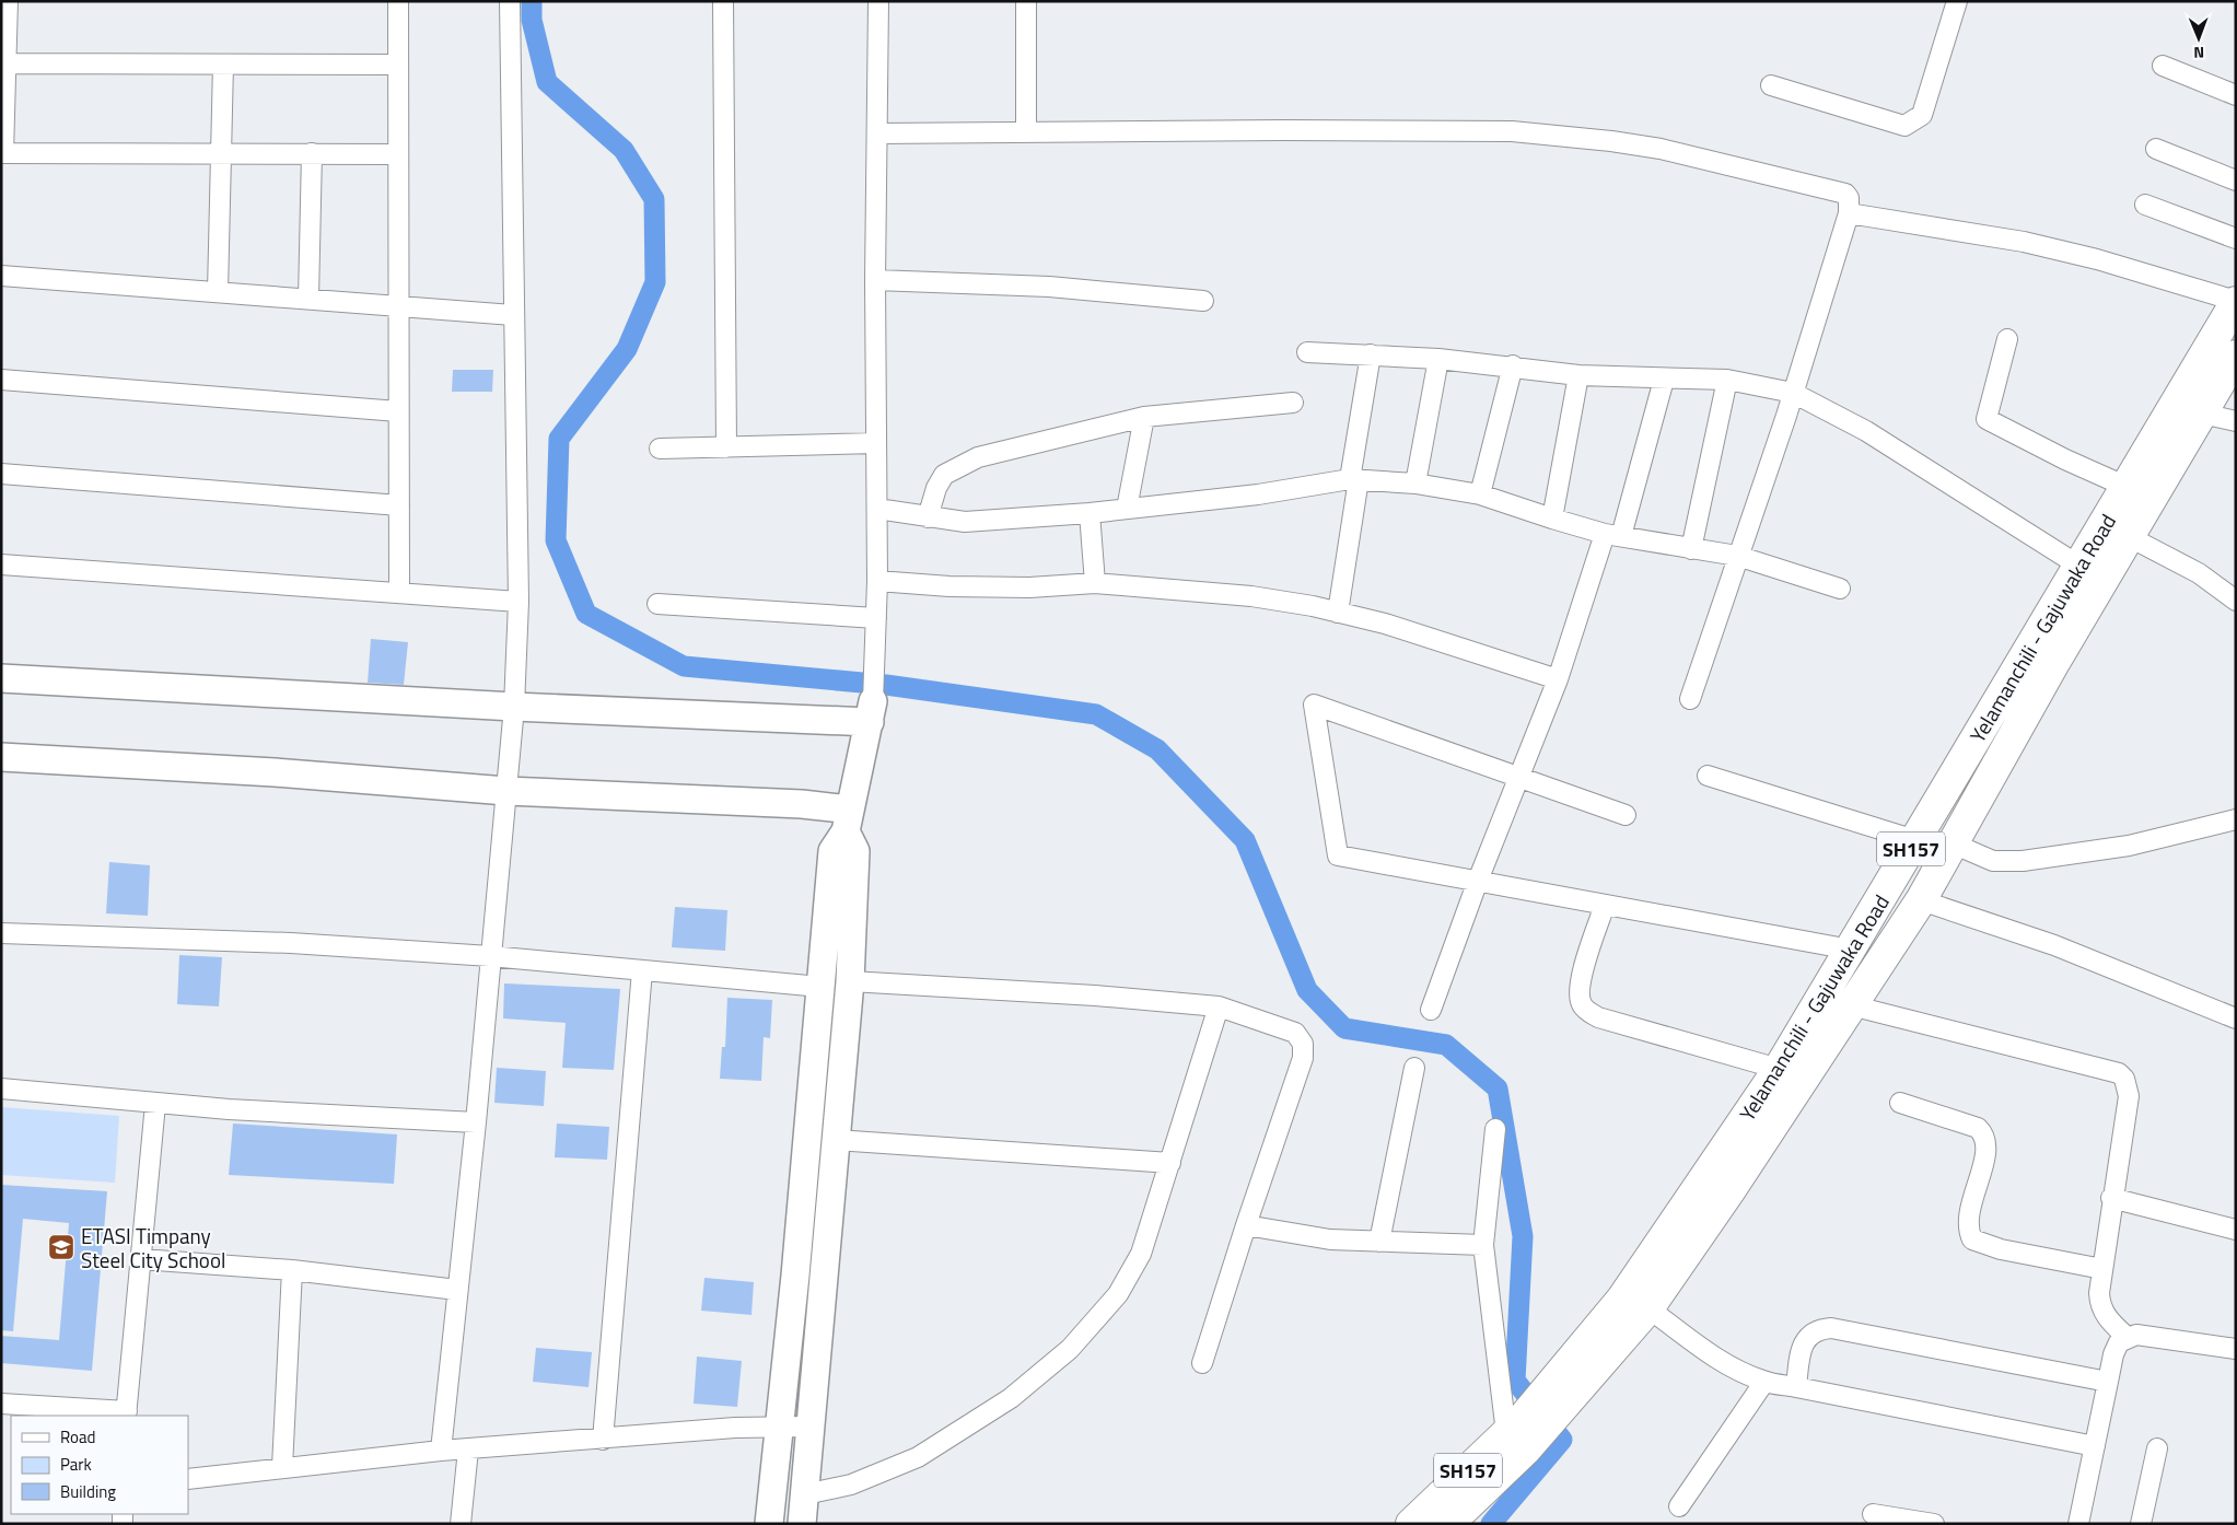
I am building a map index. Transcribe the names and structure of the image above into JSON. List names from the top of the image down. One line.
{"streets":{"main road":["Yelamanchili - Gajuwaka Road","SH157"]},"places":{"school or university":["ETASI Timpany Steel City School"]},"legend":["Road","Park","Building"],"north":"bottom"}
